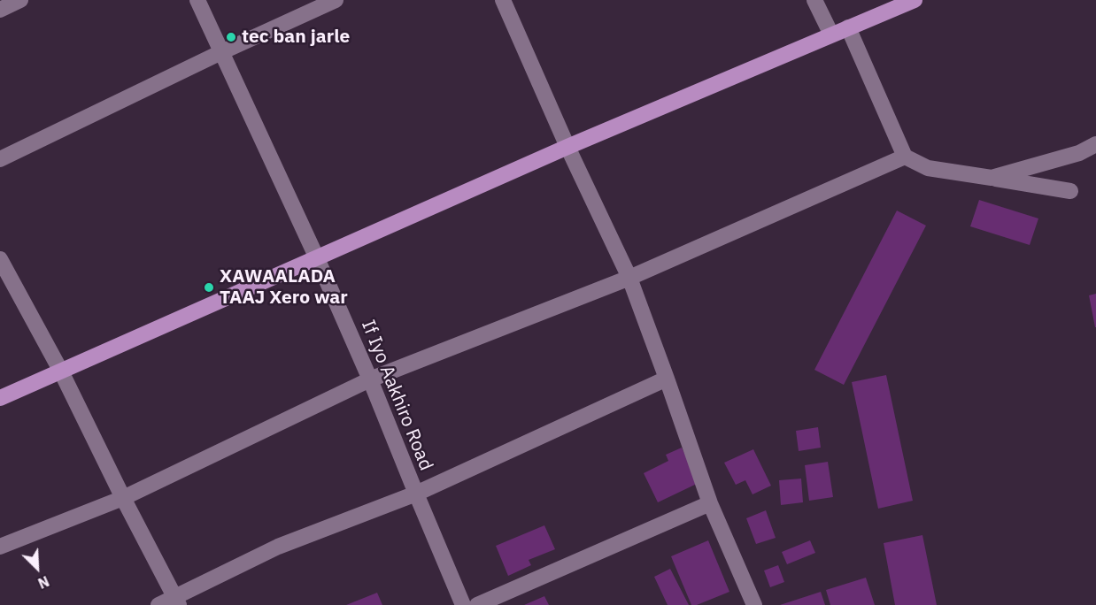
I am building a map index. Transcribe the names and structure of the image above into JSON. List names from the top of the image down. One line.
{"streets":{"street":["If Iyo Aakhiro Road"]},"places":["tec ban jarle","XAWAALADA TAAJ Xero war"],"north":"bottom right"}
